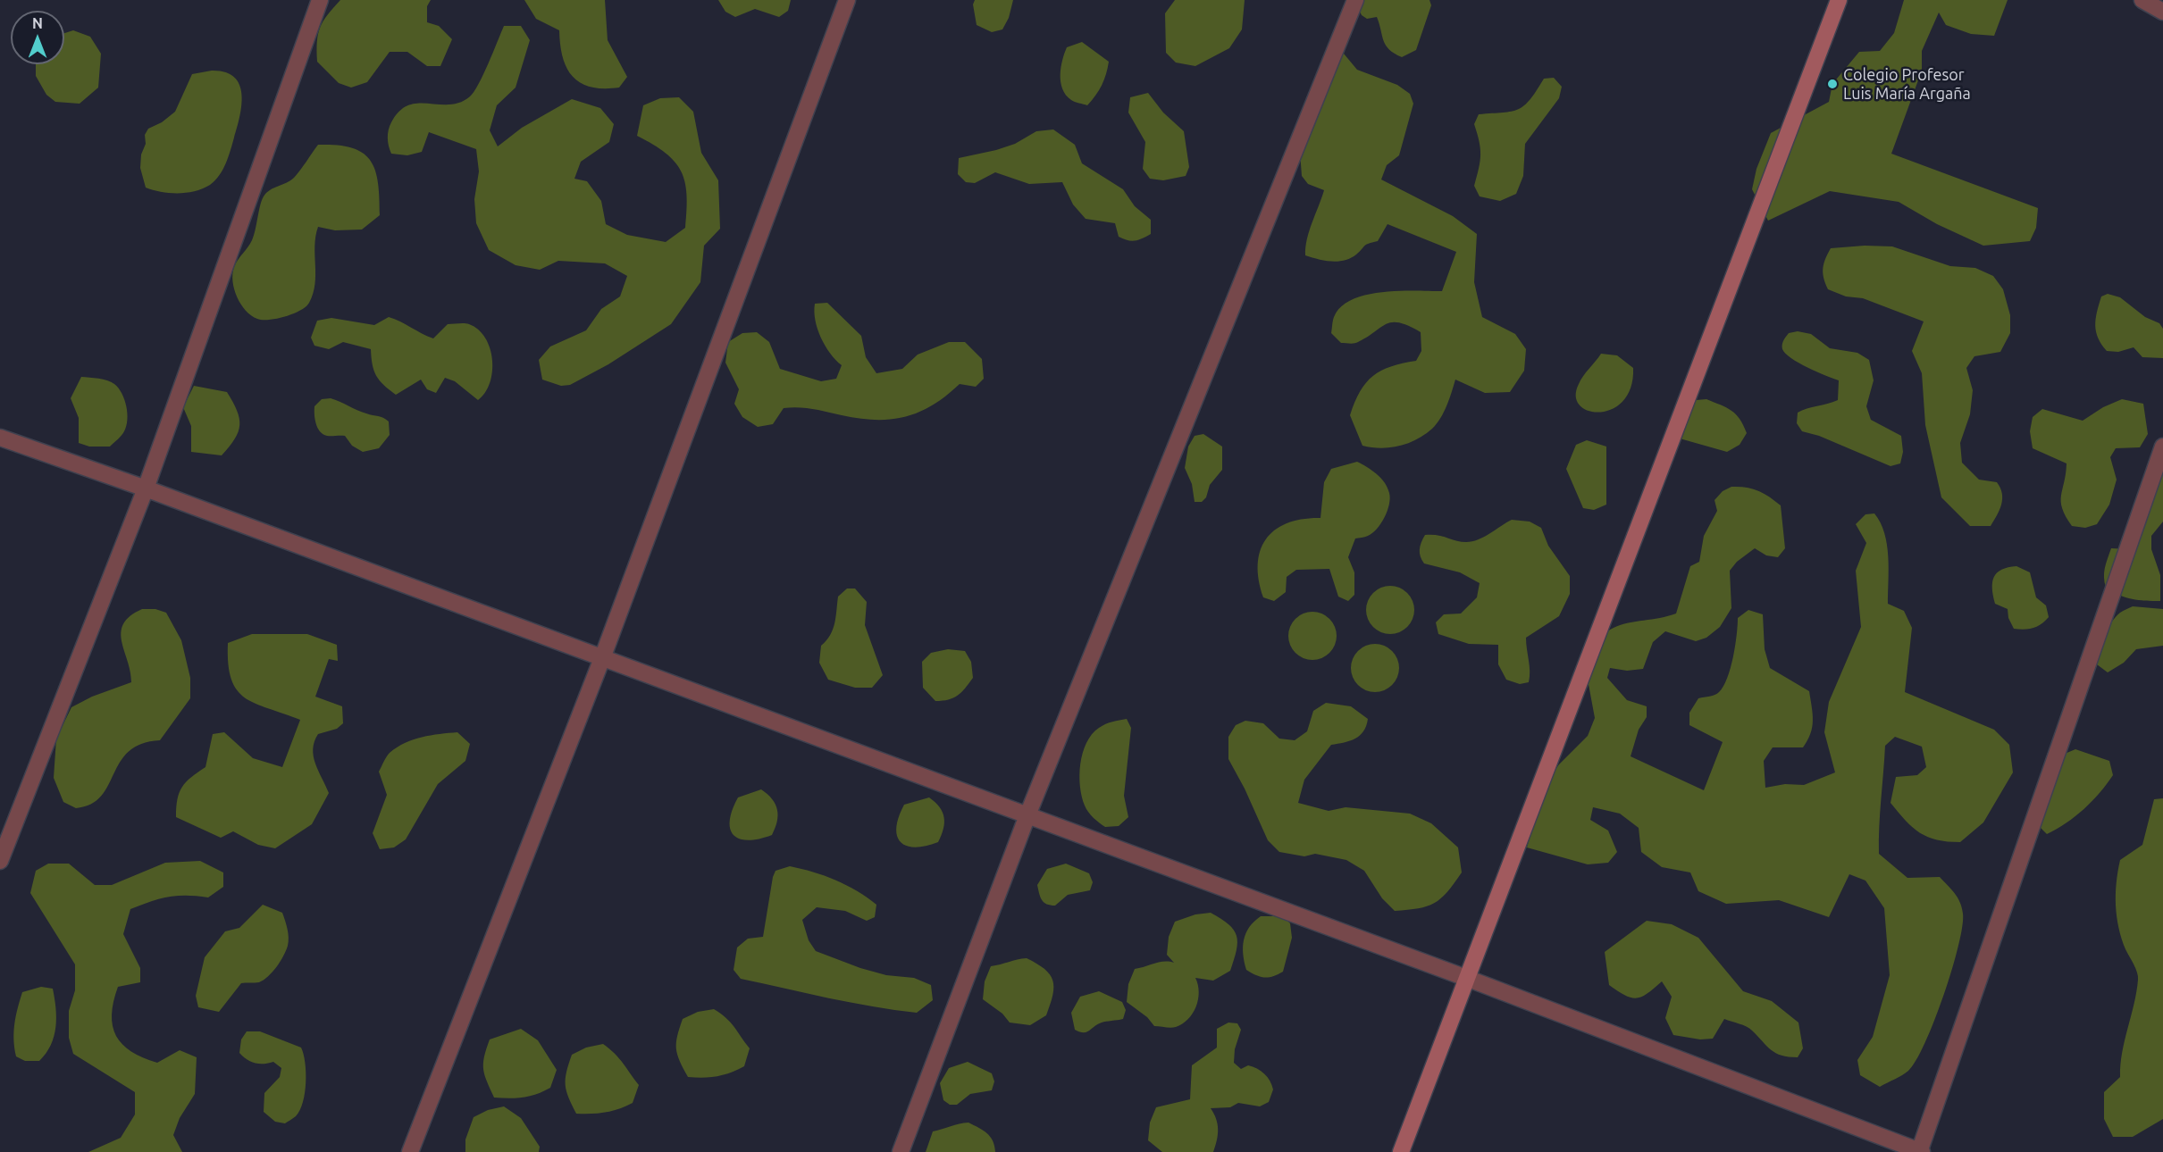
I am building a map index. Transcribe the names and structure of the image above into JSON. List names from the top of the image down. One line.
{"places":["Colegio Profesor Luis María Argaña"],"north":"top"}
